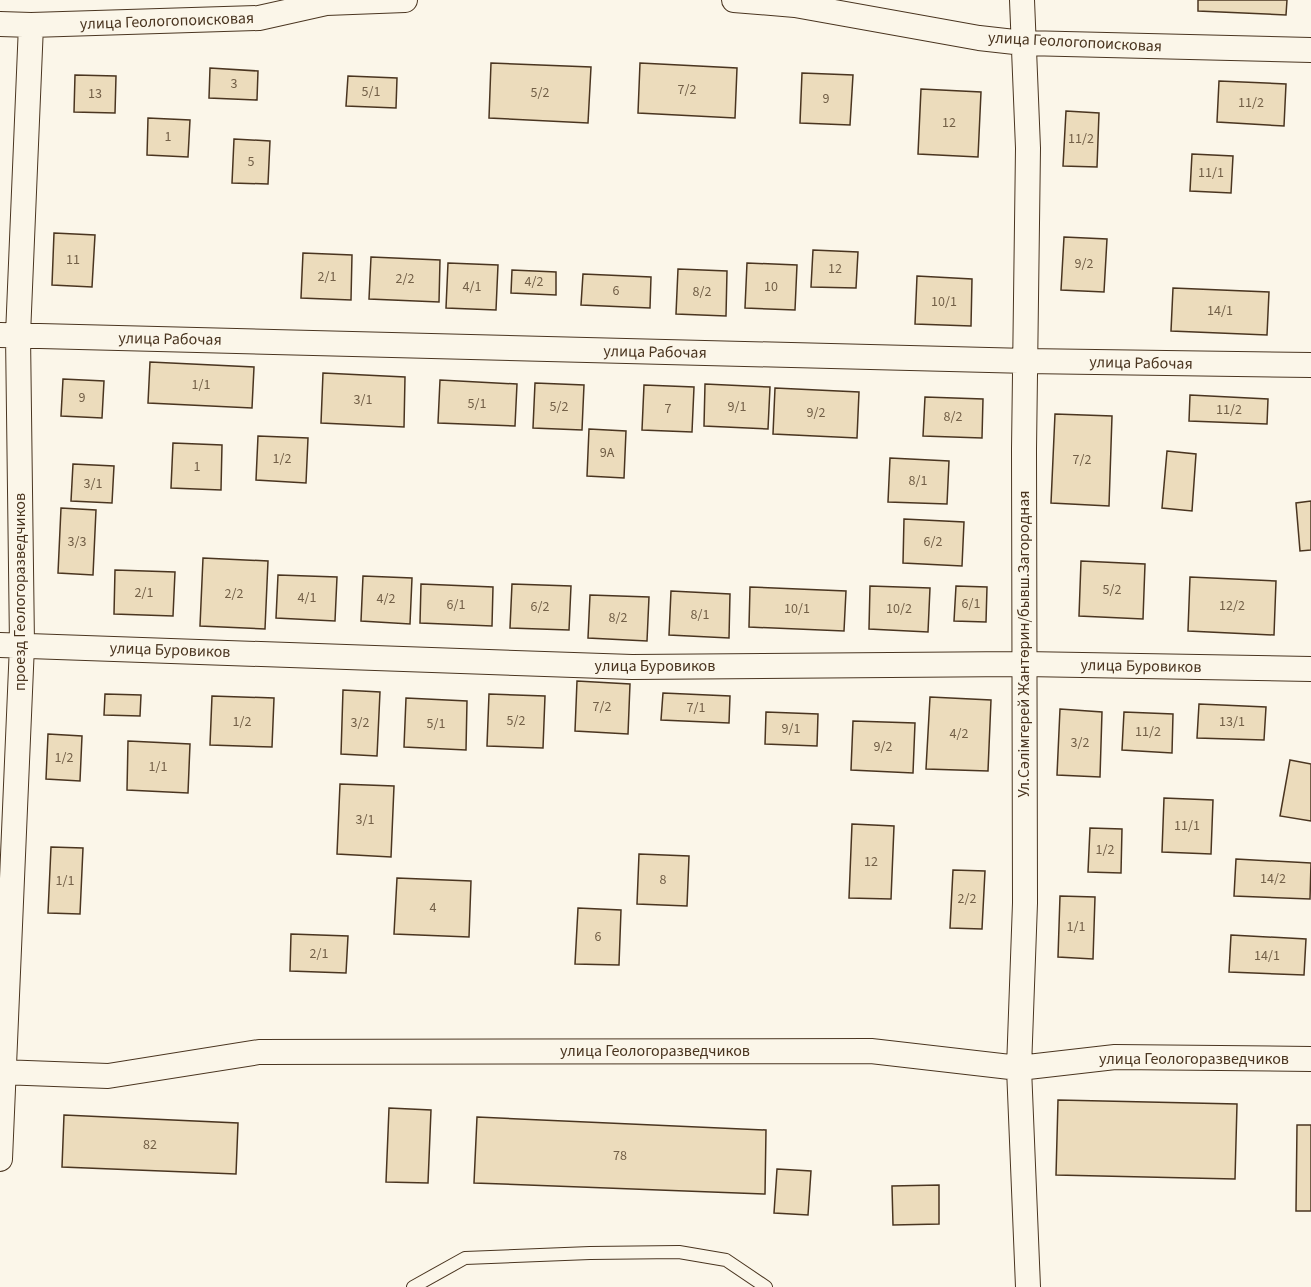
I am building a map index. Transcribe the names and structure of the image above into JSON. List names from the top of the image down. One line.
{"streets":{"street":["улица Геологопоисковая","улица Рабочая","проезд Геологоразведчиков","Ул.Сәлімгерей Жантөрин/бывш.Загородная","улица Буровиков","улица Геологоразведчиков"]},"crossings":[["улица Геологопоисковая","проезд Геологоразведчиков"],["улица Геологопоисковая","Ул.Сәлімгерей Жантөрин/бывш.Загородная"],["улица Рабочая","проезд Геологоразведчиков"],["улица Рабочая","Ул.Сәлімгерей Жантөрин/бывш.Загородная"],["проезд Геологоразведчиков","улица Буровиков"],["проезд Геологоразведчиков","улица Геологоразведчиков"],["Ул.Сәлімгерей Жантөрин/бывш.Загородная","улица Буровиков"],["Ул.Сәлімгерей Жантөрин/бывш.Загородная","улица Геологоразведчиков"]],"house_numbers":["3","7/2","5/1","5/2","13","9","11/2","12","1","11/2","5","11/1","11","9/2","12","2/1","2/2","4/2","4/1","10","6","8/2","10/1","14/1","1/1","9","3/1","5/1","5/2","9/1","7","11/2","9/2","8/2","9А","1/2","7/2","1","8/1","3/1","3/3","6/2","5/2","2/1","2/2","4/1","4/2","6/1","6/1","12/2","6/2","10/1","10/2","8/1","8/2","7/2","7/1","5/2","1/2","13/1","3/2","5/1","9/1","11/2","4/2","3/2","9/2","1/2","1/1","3/1","11/1","1/2","12","14/2","8","1/1","2/2","4","1/1","6","2/1","14/1","82","78"]}
